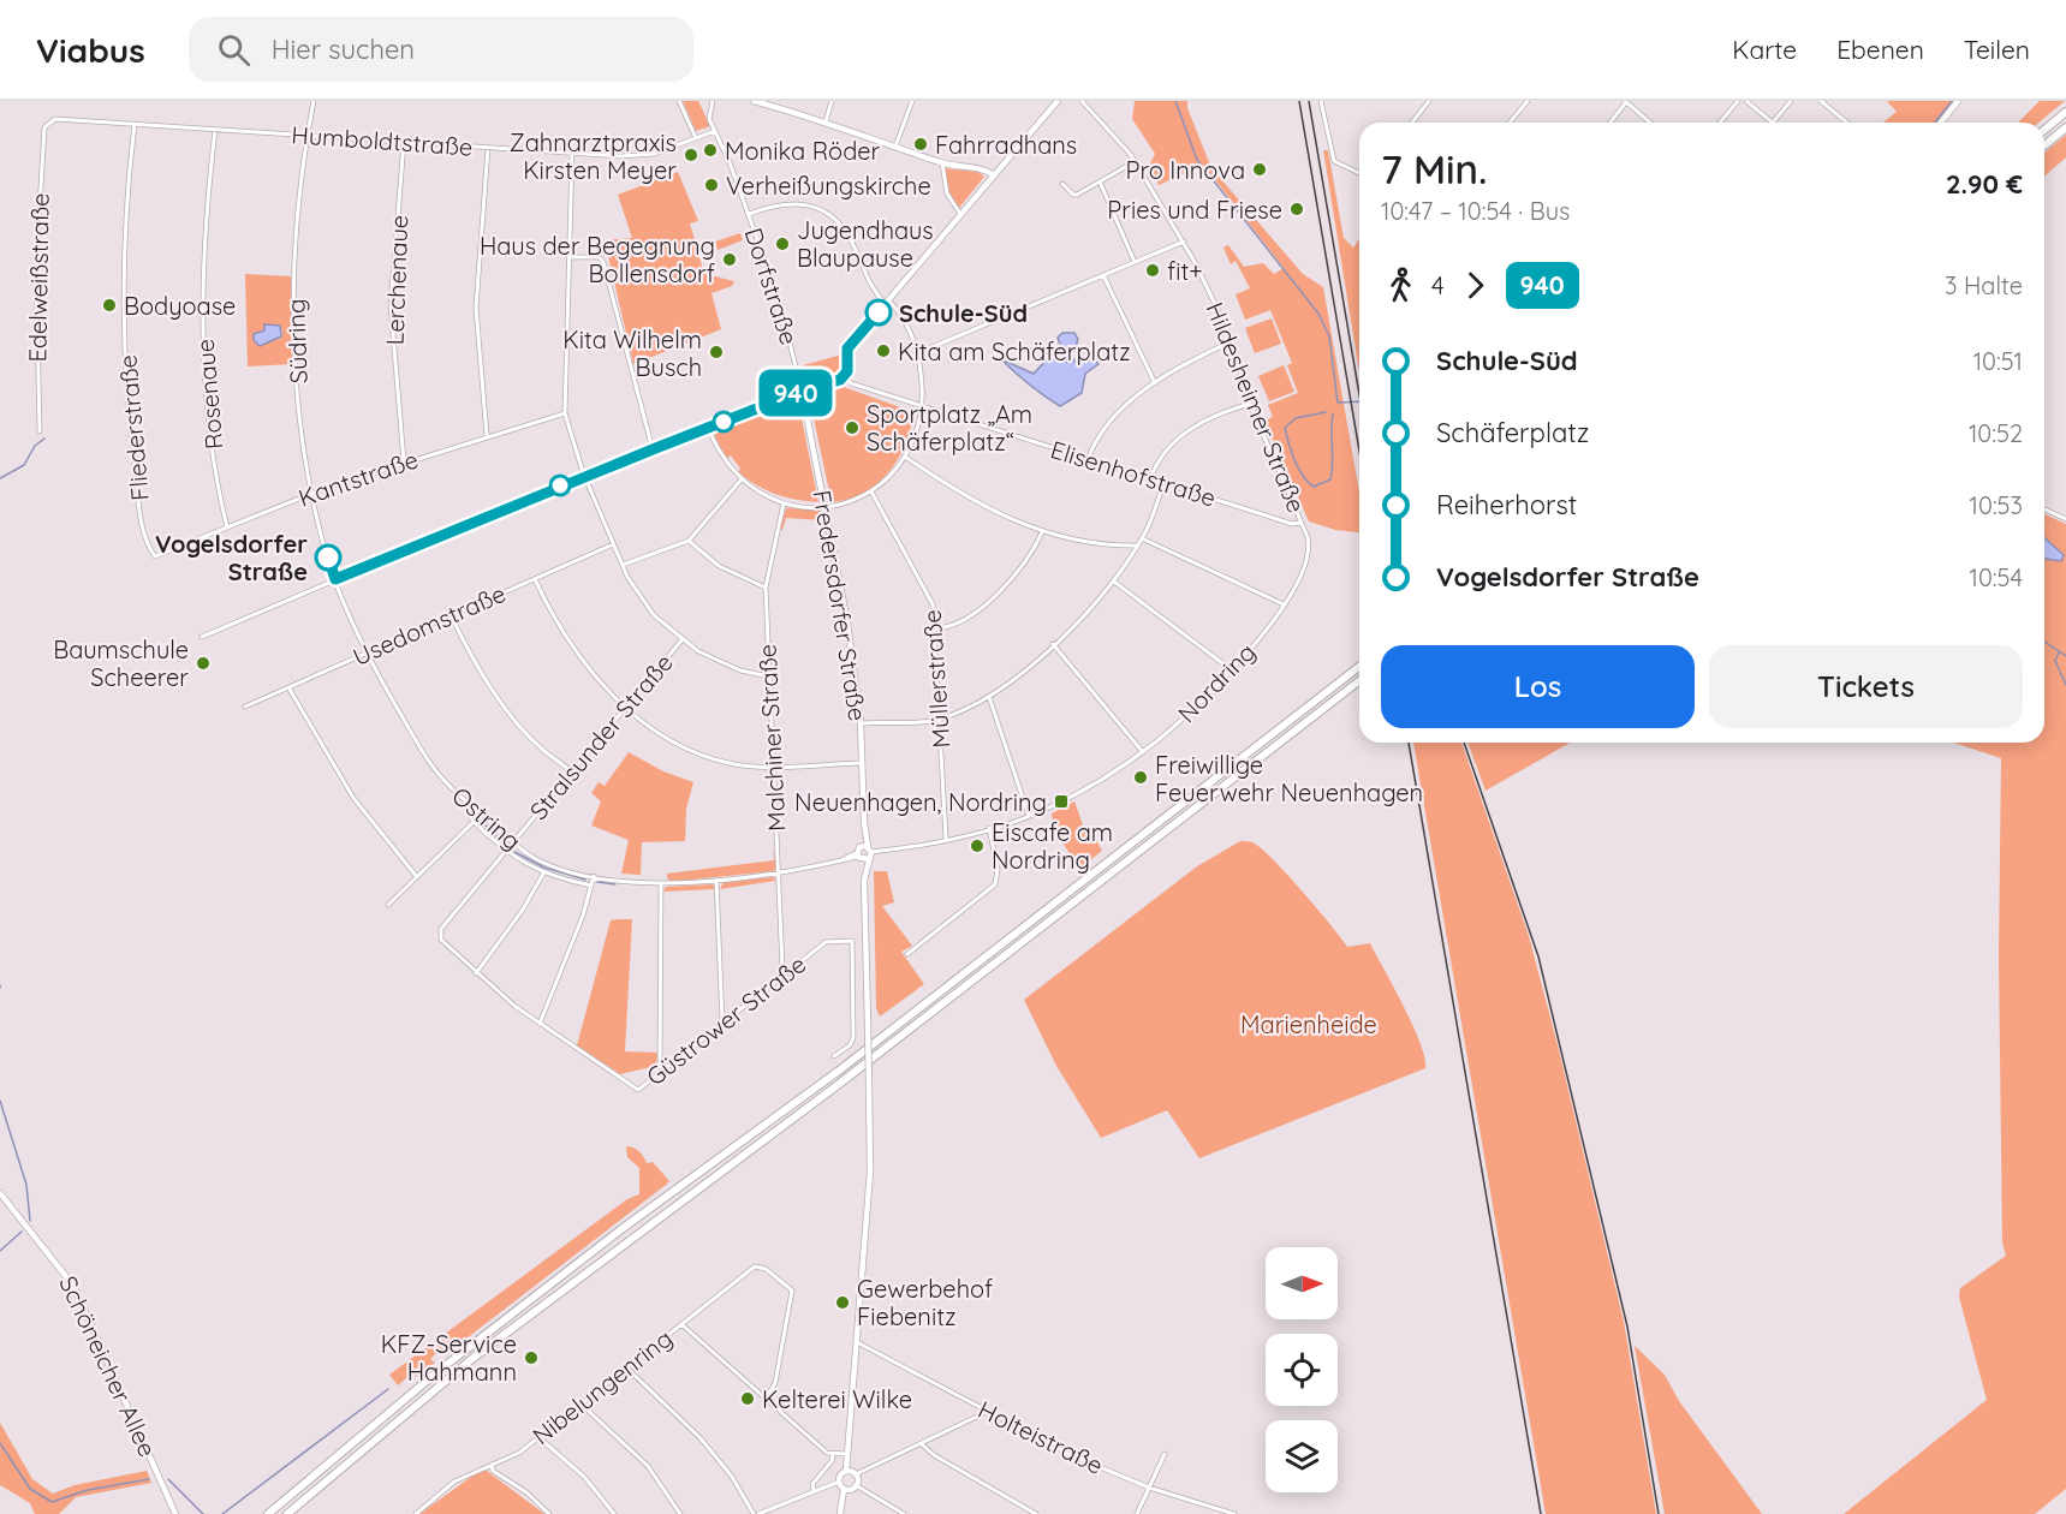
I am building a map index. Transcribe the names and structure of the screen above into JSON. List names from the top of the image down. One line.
{"streets":{"street":["Humboldtstraße","Edelweißstraße","Lerchenaue","Dorfstraße","Südring","Rosenaue","Hildesheimer Straße","Fliederstraße","Elisenhofstraße","Kantstraße","Fredersdorfer Straße","Usedomstraße","Müllerstraße","Nordring","Stralsunder Straße","Malchiner Straße","Ostring","Güstrower Straße","Schöneicher Allee","Nibelungenring","Holteistraße"]},"crossings":[["Humboldtstraße","Edelweißstraße"],["Humboldtstraße","Lerchenaue"],["Humboldtstraße","Dorfstraße"],["Humboldtstraße","Südring"],["Humboldtstraße","Rosenaue"],["Humboldtstraße","Fliederstraße"],["Lerchenaue","Kantstraße"],["Dorfstraße","Fredersdorfer Straße"],["Südring","Kantstraße"],["Südring","Ostring"],["Rosenaue","Kantstraße"],["Hildesheimer Straße","Elisenhofstraße"],["Hildesheimer Straße","Nordring"],["Fliederstraße","Kantstraße"],["Fredersdorfer Straße","Nordring"],["Usedomstraße","Ostring"],["Müllerstraße","Nordring"],["Stralsunder Straße","Ostring"],["Stralsunder Straße","Güstrower Straße"],["Malchiner Straße","Ostring"],["Malchiner Straße","Güstrower Straße"]],"parks":["Marienheide"],"places":{"other":["Fahrradhans","Monika Röder","Zahnarztpraxis Kirsten Meyer","Pro Innova","Verheißungskirche","Pries und Friese","Jugendhaus Blaupause","Haus der Begegnung Bollensdorf","fit+","Bodyoase","Schule-Süd","Kita am Schäferplatz","Kita Wilhelm Busch","Sportplatz „Am Schäferplatz“","Vogelsdorfer Straße","Baumschule Scheerer","Freiwillige Feuerwehr Neuenhagen","Eiscafe am Nordring","Gewerbehof Fiebenitz","KFZ-Service Hahmann","Kelterei Wilke"],"transit":["Neuenhagen, Nordring"]},"lines":["bus line 940"],"north":"right","page":{"header":"Viabus","search":"Hier suchen","nav":["Karte","Ebenen","Teilen"],"on_map":"940","heading":["7 Min.","10:47 – 10:54 · Bus","2.90 €"],"legs":["4","940","3 Halte"],"list":[{"name":"Schule-Süd","value":"10:51"},{"name":"Schäferplatz","value":"10:52"},{"name":"Reiherhorst","value":"10:53"},{"name":"Vogelsdorfer Straße","value":"10:54"}],"buttons":["Los","Tickets"]}}
